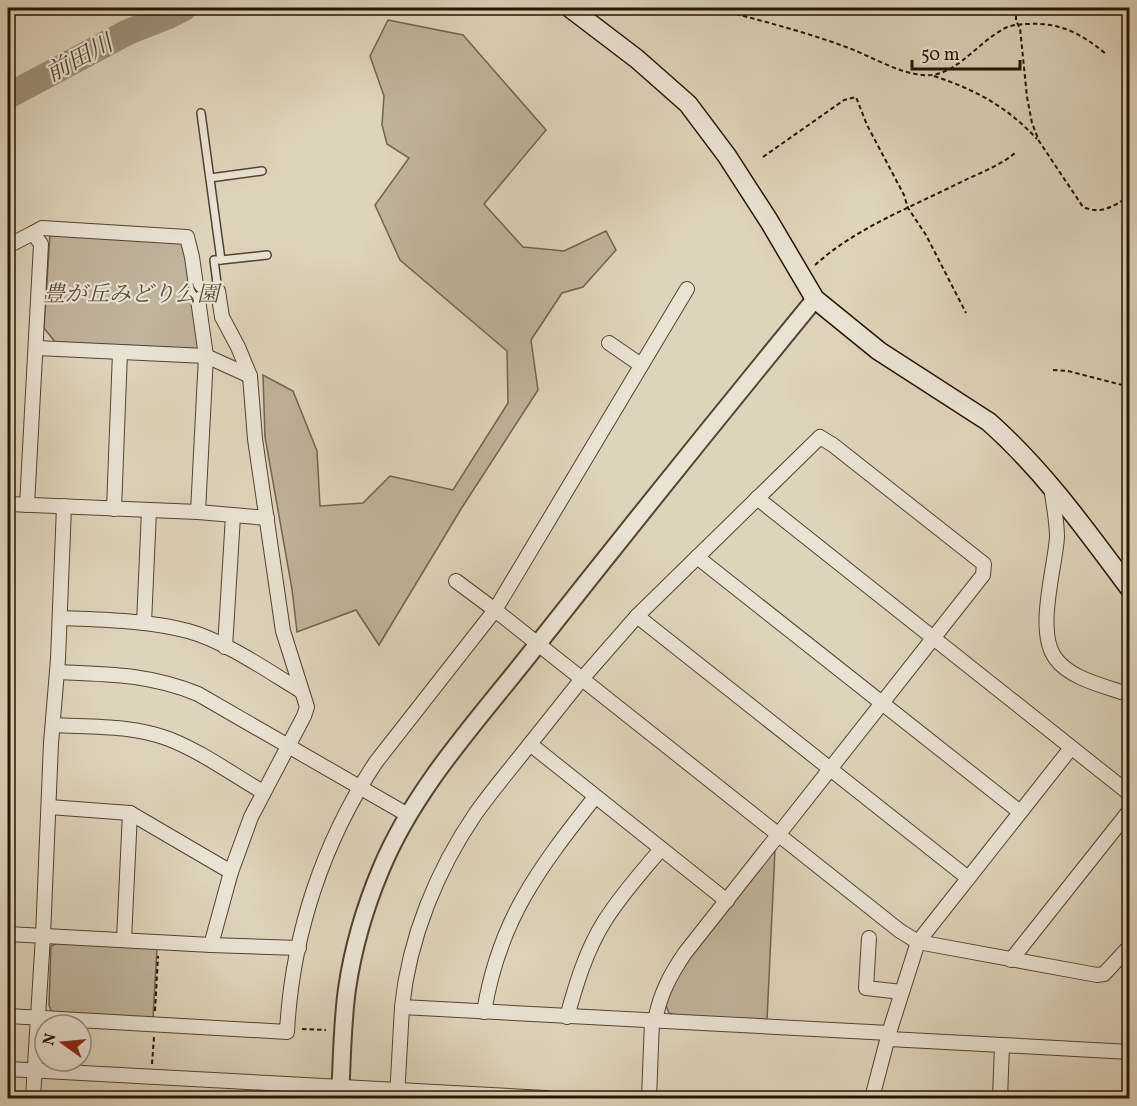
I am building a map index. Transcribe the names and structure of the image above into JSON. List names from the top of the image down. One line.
{"water":["前田川"],"parks":["豊が丘みどり公園"],"scale_bar":"50 m","north":"left"}
